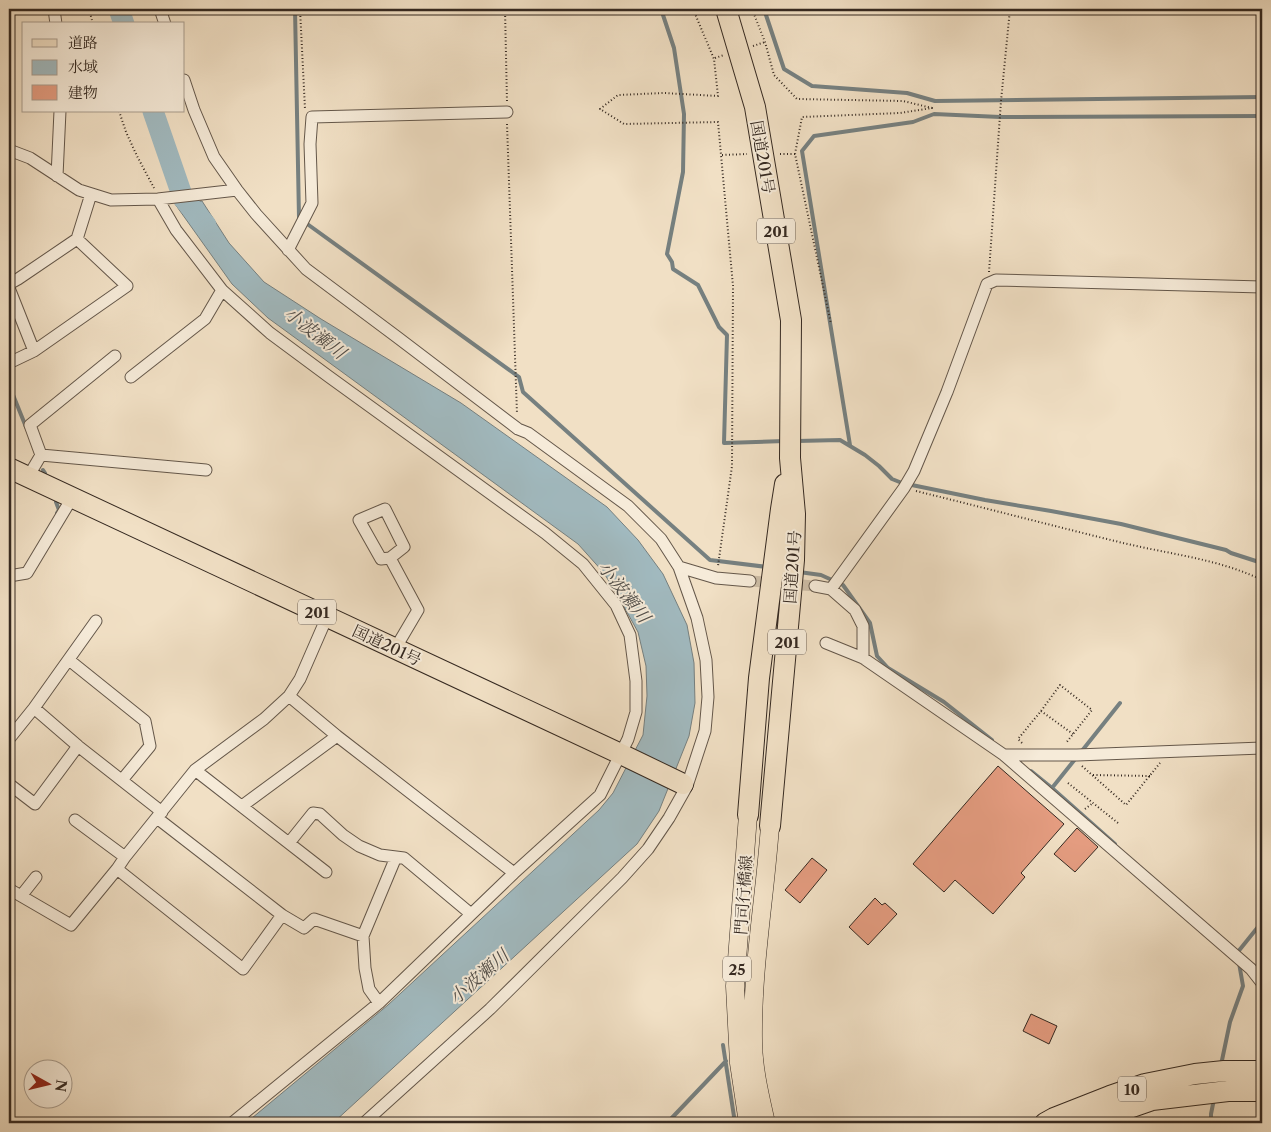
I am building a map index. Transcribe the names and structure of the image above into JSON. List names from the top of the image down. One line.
{"streets":{"highway":["国道201号","201","10"],"main road":["門司行橋線","25"]},"crossings":[["国道201号","門司行橋線"]],"water":["小波瀬川"],"legend":["道路","水域","建物"],"north":"right"}
